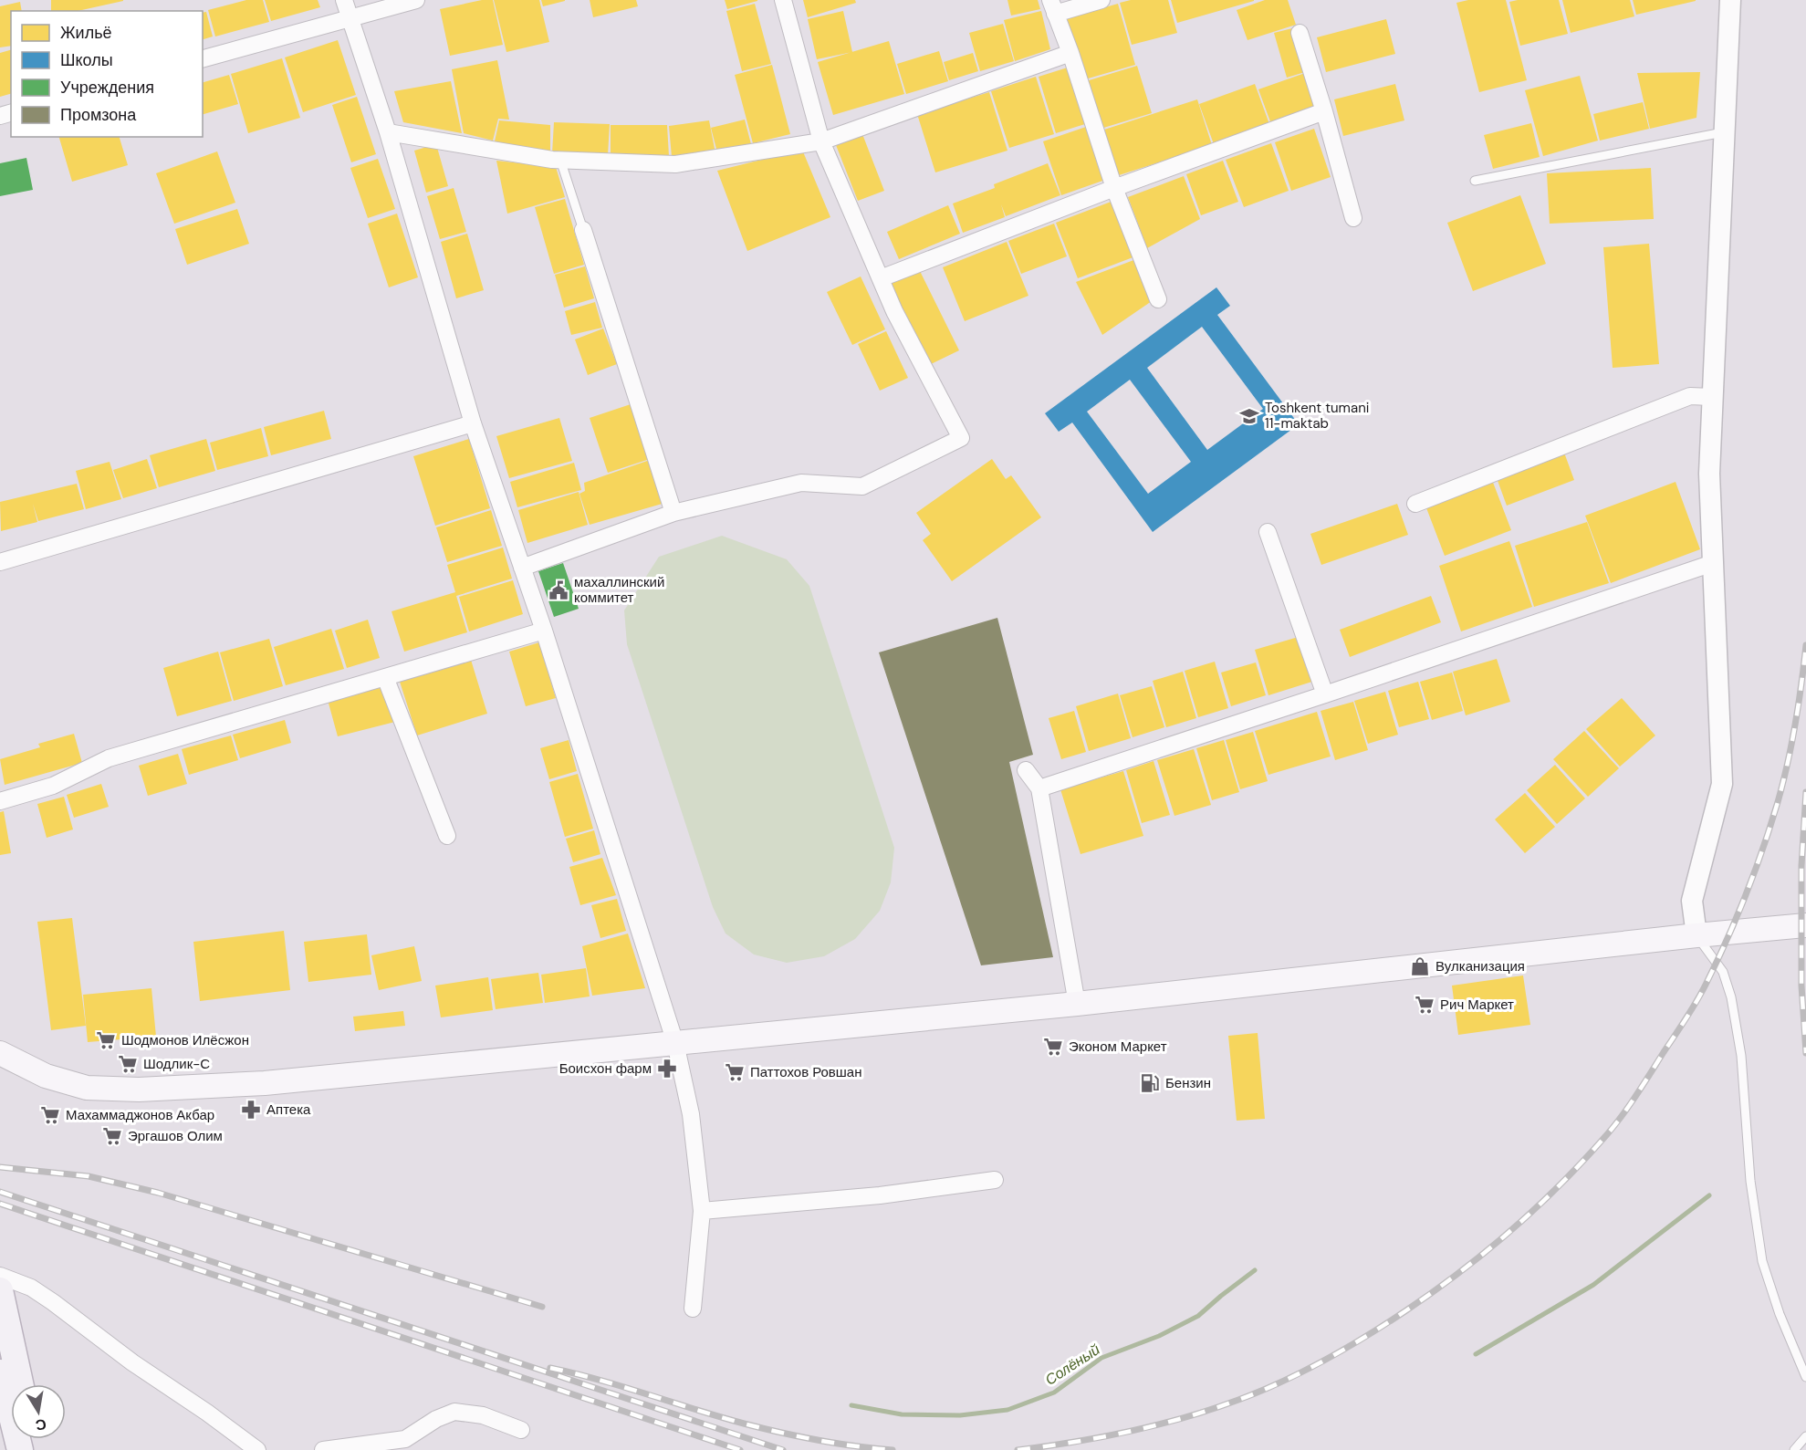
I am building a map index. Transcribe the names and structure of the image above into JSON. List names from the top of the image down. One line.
{"water":["Солёный"],"places":{"school or university":["Toshkent tumani 11-maktab"],"public building":["махаллинский коммитет"],"shop":["Вулканизация"],"supermarket":["Рич Маркет","Шодмонов Илёсжон","Эконом Маркет","Шодлик-С","Паттохов Ровшан","Махаммаджонов Акбар","Эргашов Олим"],"pharmacy":["Боисхон фарм","Аптека"],"fuel station":["Бензин"]},"legend":["Жильё","Школы","Учреждения","Промзона"],"north":"bottom"}
